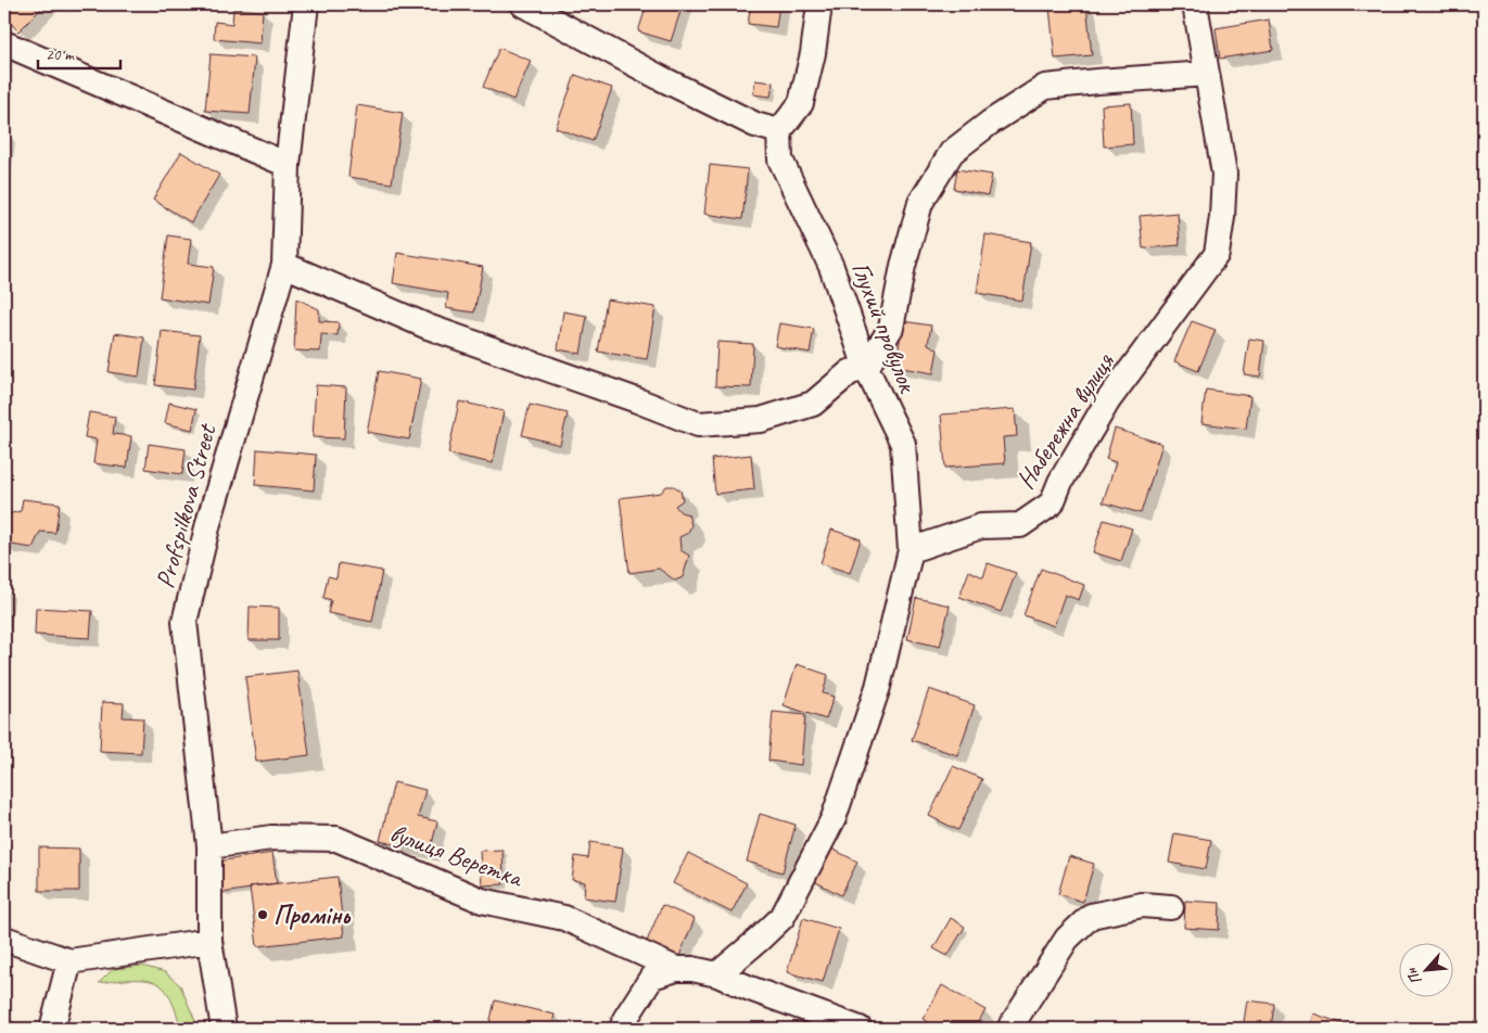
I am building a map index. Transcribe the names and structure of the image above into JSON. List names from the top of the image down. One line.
{"streets":{"street":["Глухий провулок","Набережна вулиця","Profspilkova Street","вулиця Веретка"]},"crossings":[["Глухий провулок","Набережна вулиця"],["Profspilkova Street","вулиця Веретка"]],"places":["Промінь"],"scale_bar":"20 m","north":"bottom left"}
